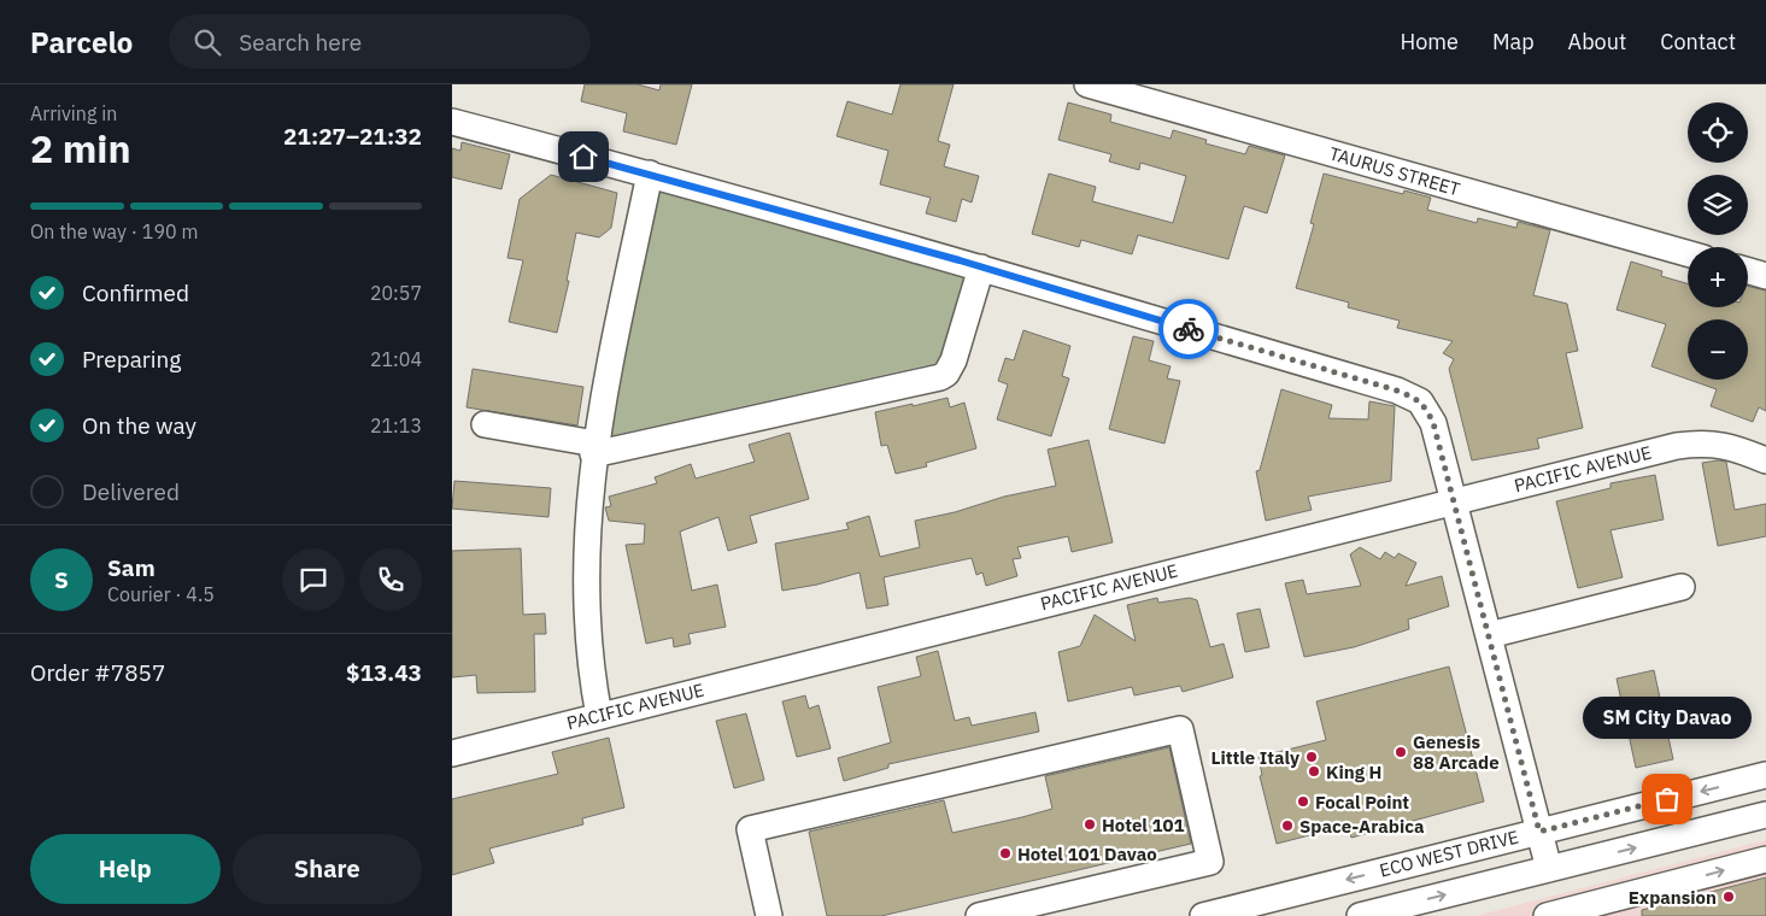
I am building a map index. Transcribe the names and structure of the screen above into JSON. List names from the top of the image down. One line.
{"streets":{"street":["TAURUS STREET","PACIFIC AVENUE","ECO WEST DRIVE"]},"places":["Genesis 88 Arcade","Little Italy","King H","SM City Davao","Focal Point","Hotel 101","Space-Arabica","Hotel 101 Davao","Expansion"],"page":{"header":"Parcelo","search":"Search here","nav":["Home","Map","About","Contact"],"heading":["2 min","Arriving in","21:27–21:32"],"panel":["Sam","Courier · 4.5","Order #7857","$13.43"],"map_buttons":["+","−"],"bar":"On the way · 190 m","list":[["Confirmed","20:57"],["Preparing","21:04"],["On the way","21:13"],"Delivered"],"round":"S","bubble":"SM City Davao","buttons":["Help","Share"]}}
